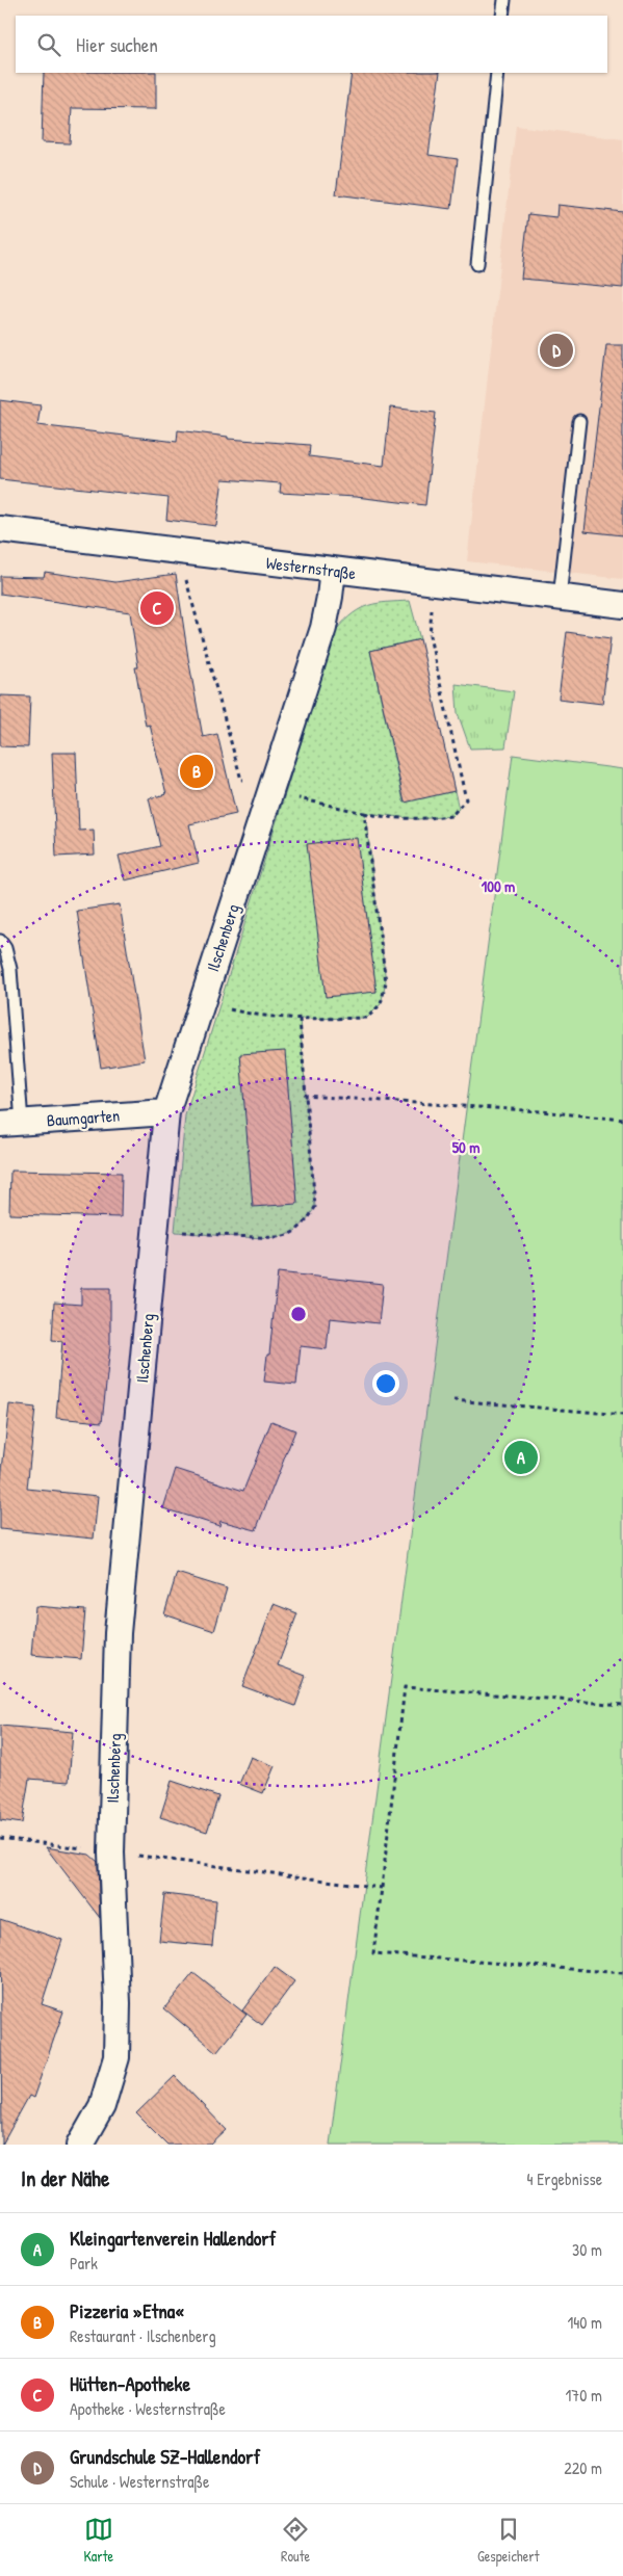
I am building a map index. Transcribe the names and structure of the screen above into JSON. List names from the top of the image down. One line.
{"streets":{"street":["Westernstraße","Ilschenberg","Baumgarten"]},"crossings":[["Westernstraße","Ilschenberg"],["Ilschenberg","Baumgarten"]],"page":{"search":"Hier suchen","pins":["D","C","B","A"],"heading":["In der Nähe","4 Ergebnisse"],"list":[{"mark":"A","name":"Kleingartenverein Hallendorf","note":"Park","value":"30 m"},{"mark":"B","name":"Pizzeria »Etna«","note":"Restaurant · Ilschenberg","value":"140 m"},{"mark":"C","name":"Hütten-Apotheke","note":"Apotheke · Westernstraße","value":"170 m"},{"mark":"D","name":"Grundschule SZ-Hallendorf","note":"Schule · Westernstraße","value":"220 m"}],"nav":["Karte","Route","Gespeichert"]},"rings":["100 m","50 m"]}
